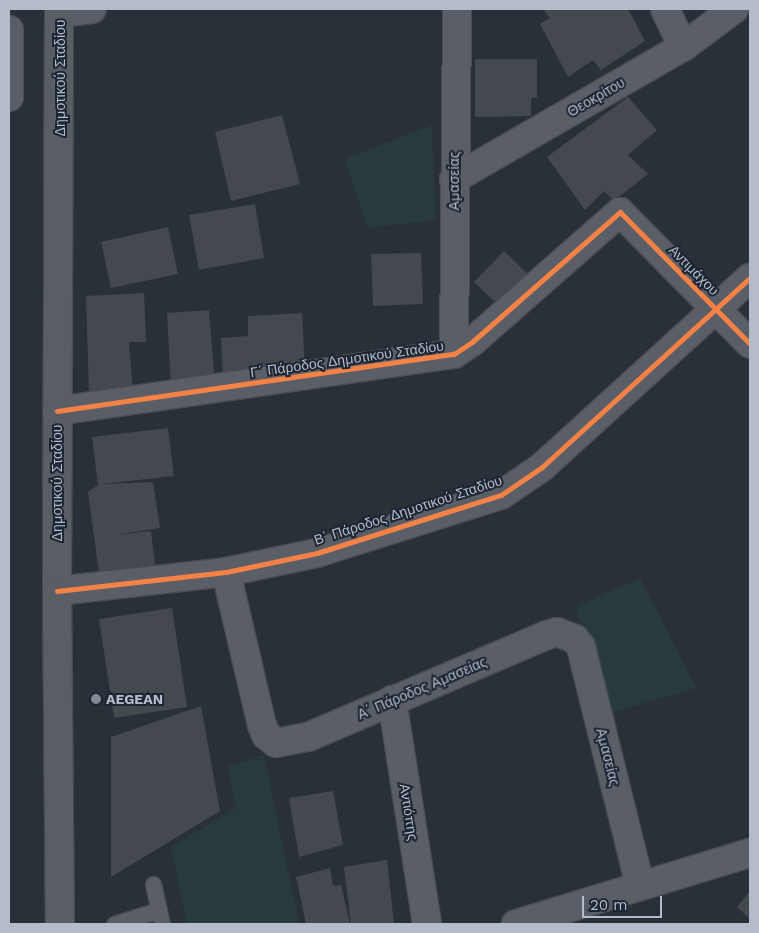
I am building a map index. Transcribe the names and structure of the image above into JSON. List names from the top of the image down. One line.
{"streets":{"main road":["Δημοτικού Σταδίου"],"street":["Θεοκρίτου","Αμασείας","Αντιμάχου","Γ΄ Πάροδος Δημοτικού Σταδίου","Β΄ Πάροδος Δημοτικού Σταδίου","Α΄ Πάροδος Αμασείας","Αντιόπης"]},"crossings":[["Δημοτικού Σταδίου","Γ΄ Πάροδος Δημοτικού Σταδίου"],["Δημοτικού Σταδίου","Β΄ Πάροδος Δημοτικού Σταδίου"],["Θεοκρίτου","Αμασείας"],["Αμασείας","Γ΄ Πάροδος Δημοτικού Σταδίου"],["Αμασείας","Α΄ Πάροδος Αμασείας"],["Αντιμάχου","Γ΄ Πάροδος Δημοτικού Σταδίου"],["Αντιμάχου","Β΄ Πάροδος Δημοτικού Σταδίου"],["Β΄ Πάροδος Δημοτικού Σταδίου","Α΄ Πάροδος Αμασείας"],["Α΄ Πάροδος Αμασείας","Αντιόπης"]],"places":["AEGEAN"],"scale_bar":"20 m"}
